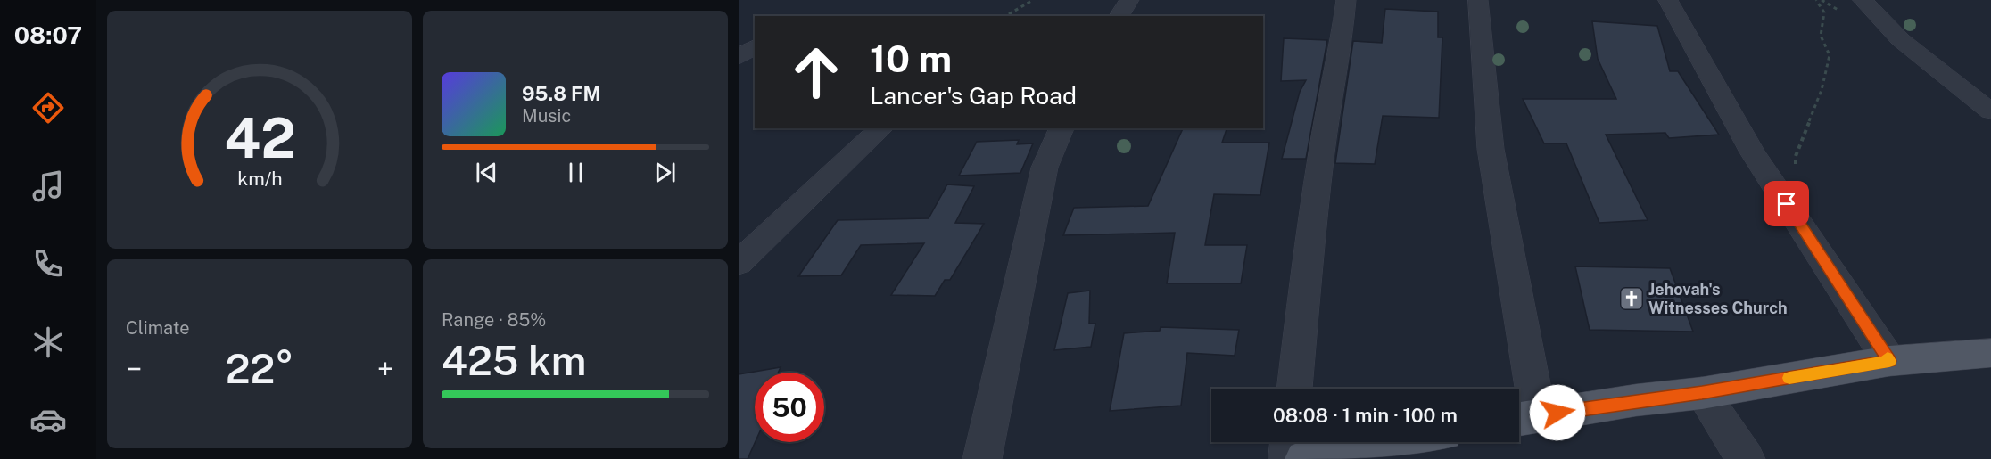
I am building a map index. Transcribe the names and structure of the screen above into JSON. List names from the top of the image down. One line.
{"places":{"church":["Jehovah's Witnesses Church"]},"page":{"tabs":"08:07","turn":["10 m","Lancer's Gap Road"],"song":["95.8 FM","Music"],"tile":["Climate",["Range · 85%","425 km"]],"heat":["−","22°","+"],"limit":"50","trip":"08:08 · 1 min · 100 m","gauge":["42","km/h"]}}
